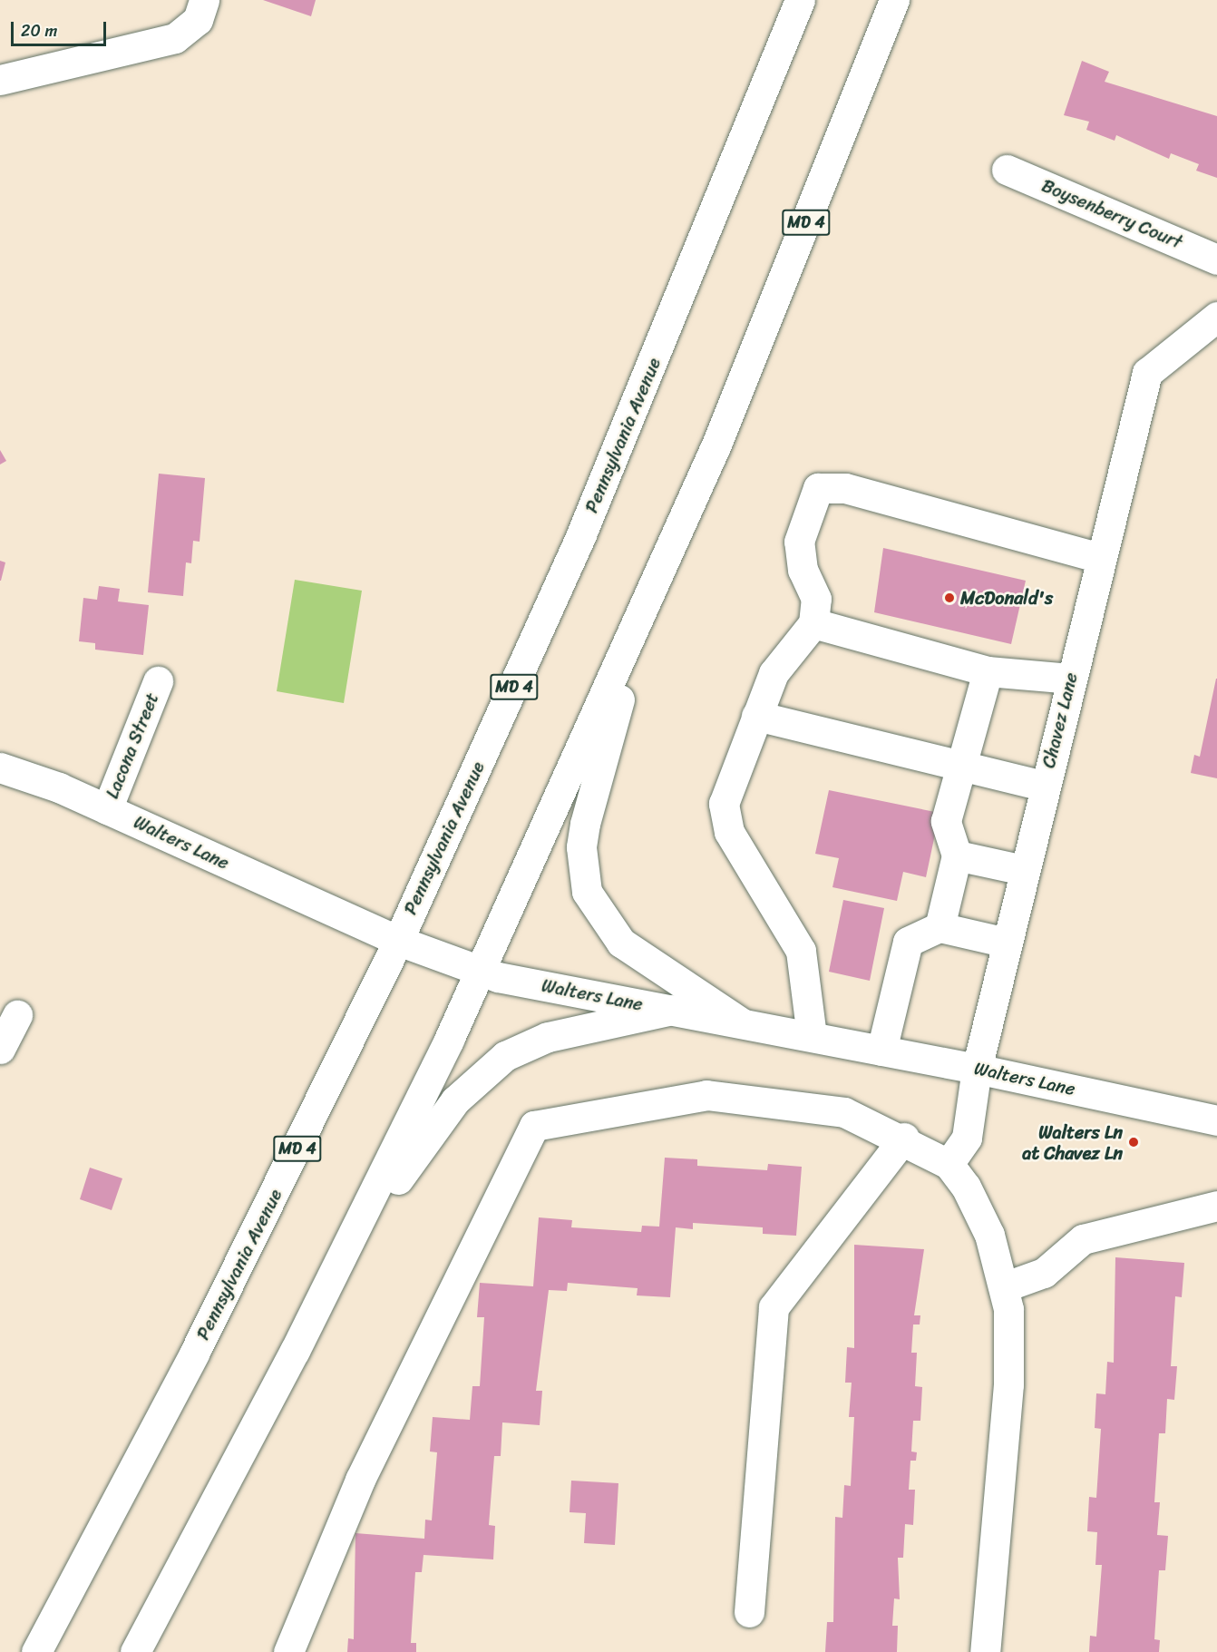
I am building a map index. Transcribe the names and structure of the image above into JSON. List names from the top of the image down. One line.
{"streets":{"main road":["Boysenberry Court","MD 4","Pennsylvania Avenue","Chavez Lane","Lacona Street","Walters Lane"]},"crossings":[["MD 4","Walters Lane"],["Pennsylvania Avenue","Walters Lane"],["Chavez Lane","Walters Lane"],["Lacona Street","Walters Lane"]],"places":["McDonald's","Walters Ln at Chavez Ln"],"scale_bar":"20 m"}
